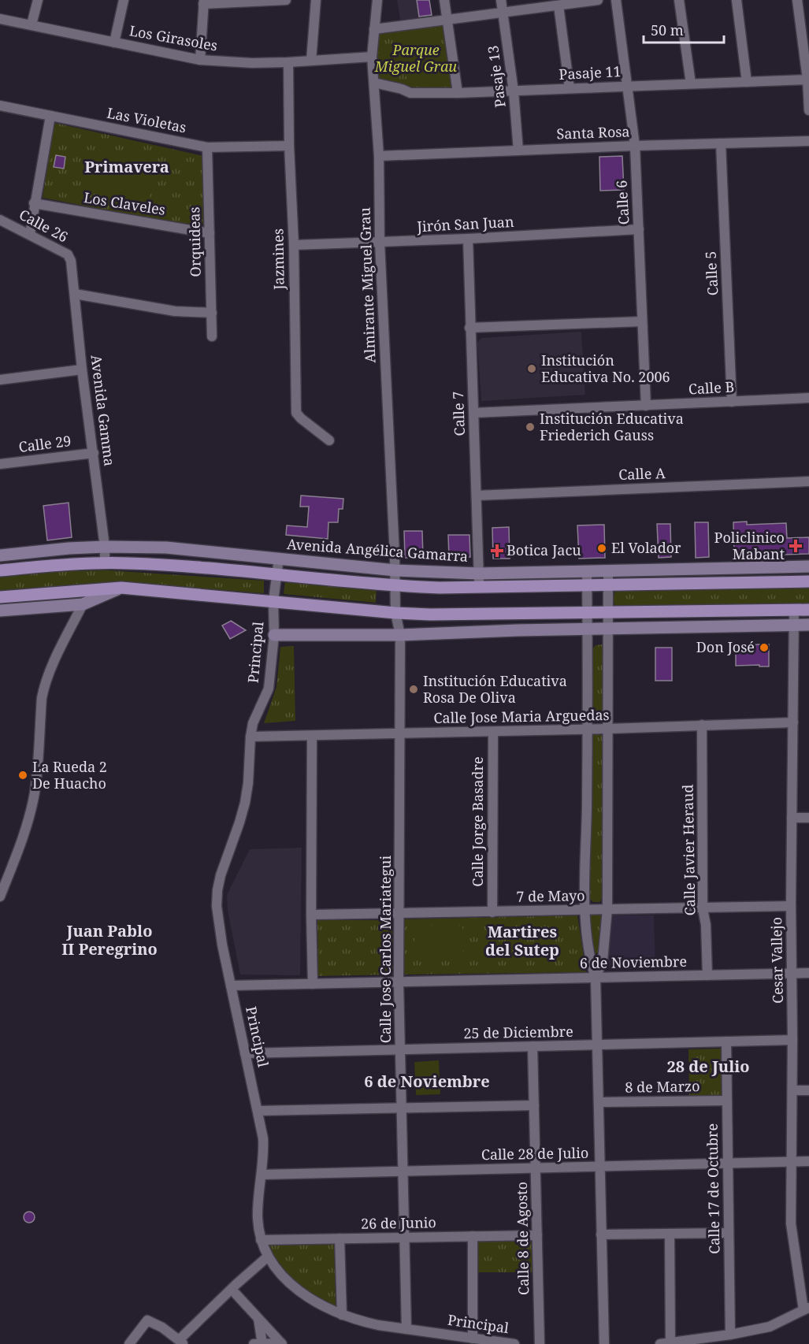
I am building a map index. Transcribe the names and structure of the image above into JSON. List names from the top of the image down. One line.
{"streets":{"main road":["Avenida Angélica Gamarra"],"street":["Los Girasoles","Pasaje 11","Pasaje 13","Las Violetas","Santa Rosa","Calle 6","Los Claveles","Jirón San Juan","Calle 26","Orquideas","Jazmines","Calle 5","Almirante Miguel Grau","Calle B","Avenida Gamma","Calle 7","Calle 29","Calle A","Principal","Calle Jose Maria Arguedas","Calle Jorge Basadre","Calle Javier Heraud","7 de Mayo","Calle Jose Carlos Mariategui","Cesar Vallejo","6 de Noviembre","25 de Diciembre","8 de Marzo","Calle 28 de Julio","Calle 17 de Octubre","26 de Junio","Calle 8 de Agosto"]},"crossings":[["Los Girasoles","Jazmines"],["Los Girasoles","Almirante Miguel Grau"],["Pasaje 11","Pasaje 13"],["Pasaje 11","Calle 6"],["Pasaje 11","Almirante Miguel Grau"],["Pasaje 13","Santa Rosa"],["Las Violetas","Orquideas"],["Las Violetas","Jazmines"],["Santa Rosa","Calle 6"],["Santa Rosa","Calle 5"],["Santa Rosa","Almirante Miguel Grau"],["Calle 6","Jirón San Juan"],["Calle 6","Calle B"],["Los Claveles","Orquideas"],["Jirón San Juan","Jazmines"],["Jirón San Juan","Almirante Miguel Grau"],["Jirón San Juan","Calle 7"],["Calle 26","Avenida Gamma"],["Calle 5","Calle B"],["Almirante Miguel Grau","Avenida Angélica Gamarra"],["Almirante Miguel Grau","Calle Jose Carlos Mariategui"],["Calle B","Calle 7"],["Avenida Gamma","Calle 29"],["Avenida Gamma","Avenida Angélica Gamarra"],["Calle 7","Calle A"],["Calle 7","Avenida Angélica Gamarra"],["Avenida Angélica Gamarra","Principal"],["Avenida Angélica Gamarra","Calle Jose Carlos Mariategui"],["Principal","Calle Jose Maria Arguedas"],["Principal","Calle Jose Carlos Mariategui"],["Principal","6 de Noviembre"],["Principal","25 de Diciembre"],["Principal","Calle 28 de Julio"],["Principal","26 de Junio"],["Calle Jose Maria Arguedas","Calle Jorge Basadre"],["Calle Jose Maria Arguedas","Calle Javier Heraud"],["Calle Jose Maria Arguedas","Calle Jose Carlos Mariategui"],["Calle Jose Maria Arguedas","Cesar Vallejo"],["Calle Jorge Basadre","7 de Mayo"],["Calle Javier Heraud","7 de Mayo"],["Calle Javier Heraud","6 de Noviembre"],["7 de Mayo","Calle Jose Carlos Mariategui"],["7 de Mayo","Cesar Vallejo"],["Calle Jose Carlos Mariategui","6 de Noviembre"],["Calle Jose Carlos Mariategui","25 de Diciembre"],["Calle Jose Carlos Mariategui","Calle 28 de Julio"],["Calle Jose Carlos Mariategui","26 de Junio"],["Cesar Vallejo","6 de Noviembre"],["Cesar Vallejo","25 de Diciembre"],["Cesar Vallejo","Calle 28 de Julio"],["25 de Diciembre","Calle 17 de Octubre"],["25 de Diciembre","Calle 8 de Agosto"],["8 de Marzo","Calle 17 de Octubre"],["Calle 28 de Julio","Calle 17 de Octubre"],["Calle 28 de Julio","Calle 8 de Agosto"],["26 de Junio","Calle 8 de Agosto"]],"districts":["Primavera","Juan Pablo II Peregrino","Martires del Sutep","28 de Julio","6 de Noviembre"],"parks":["Parque Miguel Grau"],"places":{"other":["Institución Educativa No. 2006","Institución Educativa Friederich Gauss","El Volador","Don José","Institución Educativa Rosa De Oliva","La Rueda 2 De Huacho"],"health":["Policlinico Mabant","Botica Jacu"]},"scale_bar":"50 m"}
